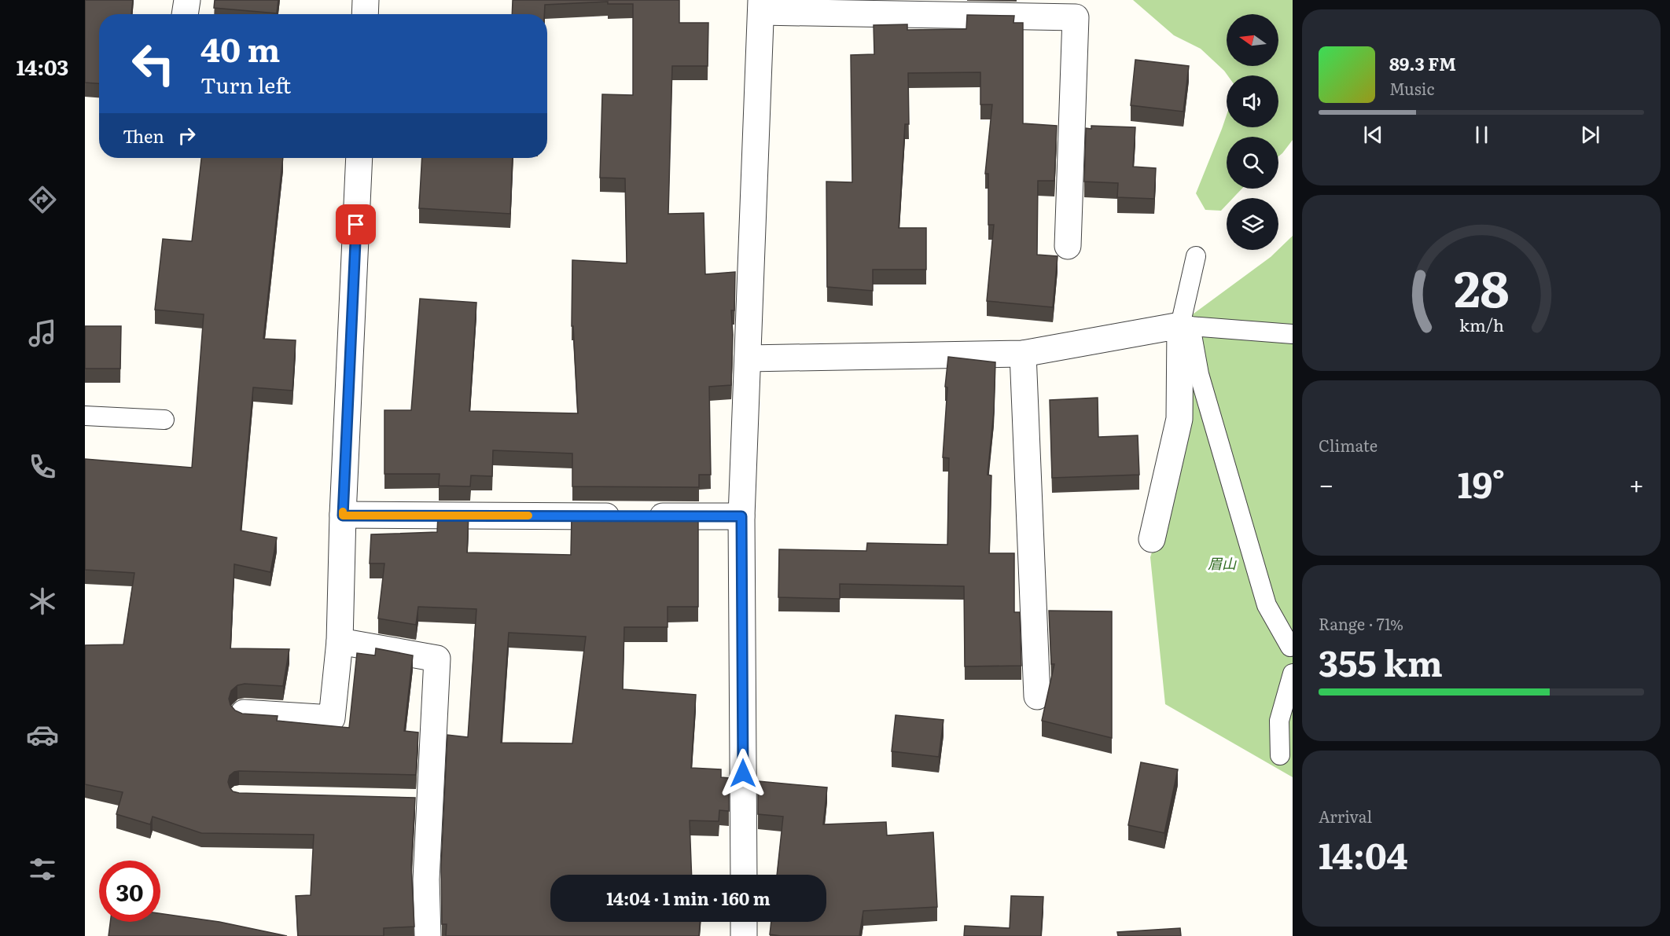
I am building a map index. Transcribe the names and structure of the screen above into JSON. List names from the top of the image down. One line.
{"parks":["眉山"],"north":"left","page":{"tabs":"14:03","turn":["40 m","Turn left"],"song":["89.3 FM","Music"],"then":"Then","tile":["Climate",["Range · 71%","355 km"],["Arrival","14:04"]],"heat":["−","19°","+"],"limit":"30","trip":"14:04 · 1 min · 160 m","gauge":["28","km/h"]}}
